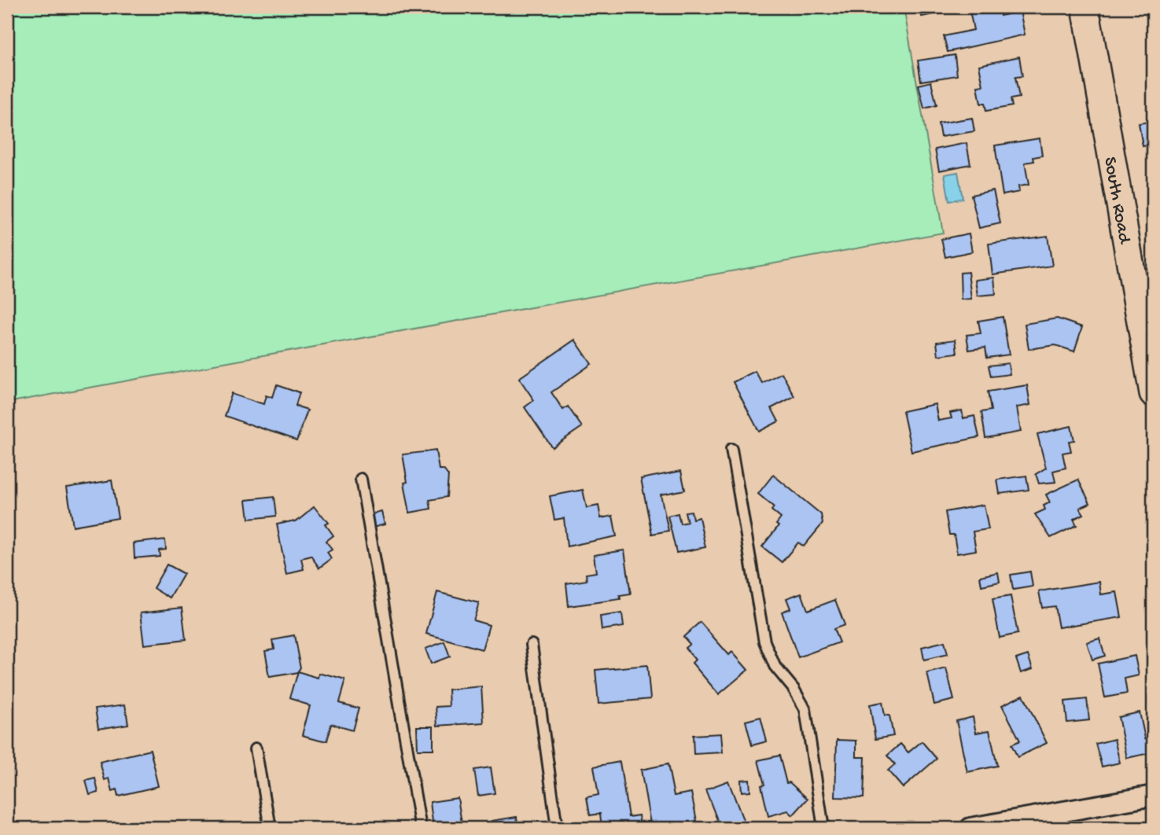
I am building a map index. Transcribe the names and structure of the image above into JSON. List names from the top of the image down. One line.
{"streets":{"street":["South Road"]}}
